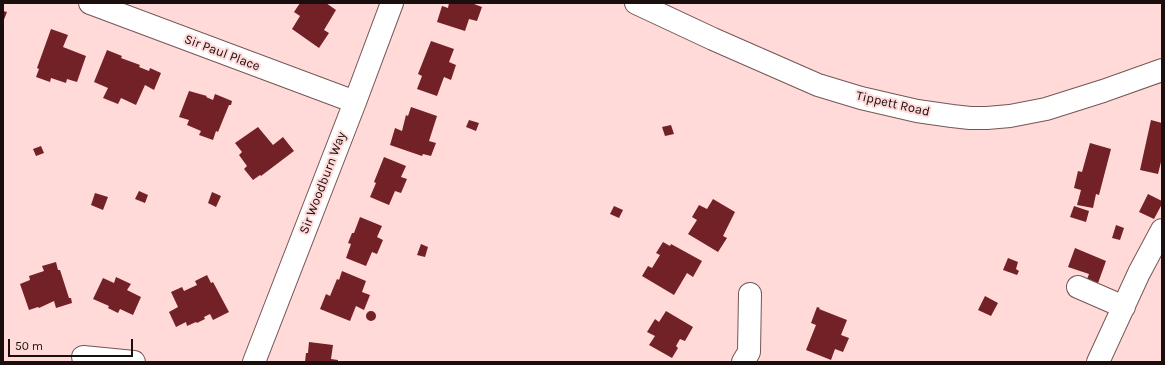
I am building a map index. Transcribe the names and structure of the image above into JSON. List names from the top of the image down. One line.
{"streets":{"street":["Sir Paul Place","Tippett Road","Sir Woodburn Way"]},"crossings":[["Sir Paul Place","Sir Woodburn Way"]],"scale_bar":"50 m"}
